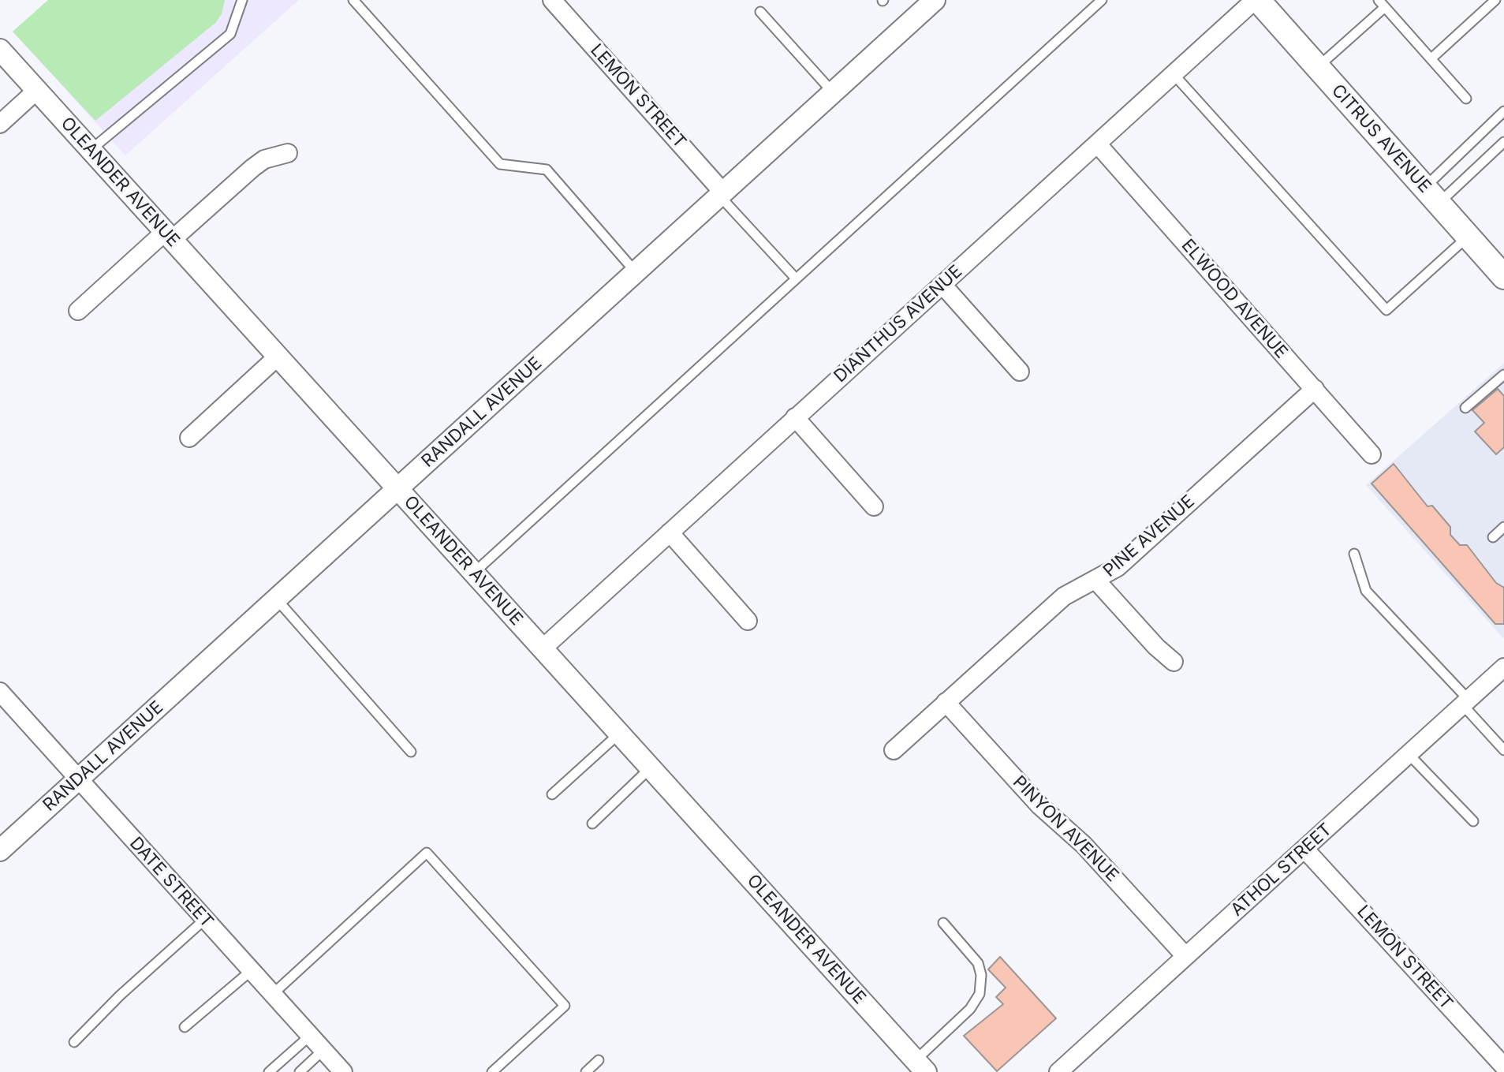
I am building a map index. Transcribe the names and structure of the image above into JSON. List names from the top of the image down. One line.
{"streets":{"main road":["CITRUS AVENUE"],"street":["LEMON STREET","OLEANDER AVENUE","ELWOOD AVENUE","DIANTHUS AVENUE","RANDALL AVENUE","PINE AVENUE","PINYON AVENUE","ATHOL STREET","DATE STREET"]},"crossings":[["LEMON STREET","RANDALL AVENUE"],["LEMON STREET","ATHOL STREET"],["CITRUS AVENUE","DIANTHUS AVENUE"],["OLEANDER AVENUE","DIANTHUS AVENUE"],["OLEANDER AVENUE","RANDALL AVENUE"],["ELWOOD AVENUE","DIANTHUS AVENUE"],["ELWOOD AVENUE","PINE AVENUE"],["RANDALL AVENUE","DATE STREET"],["PINE AVENUE","PINYON AVENUE"],["PINYON AVENUE","ATHOL STREET"]]}
